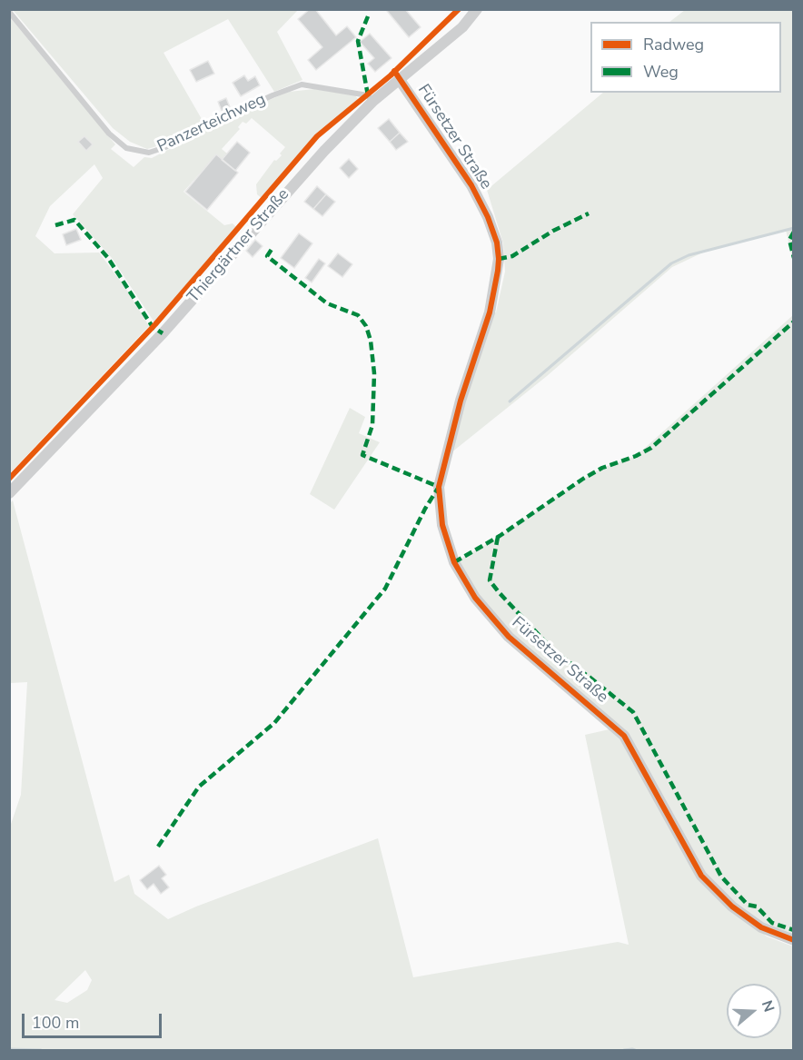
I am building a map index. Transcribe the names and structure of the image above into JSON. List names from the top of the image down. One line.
{"streets":{"street":["Fürsetzer Straße","Thiergärtner Straße"],"lane":["Panzerteichweg"]},"crossings":[["Panzerteichweg","Thiergärtner Straße"],["Fürsetzer Straße","Thiergärtner Straße"]],"legend":["Radweg","Weg"],"scale_bar":"100 m","north":"right"}
